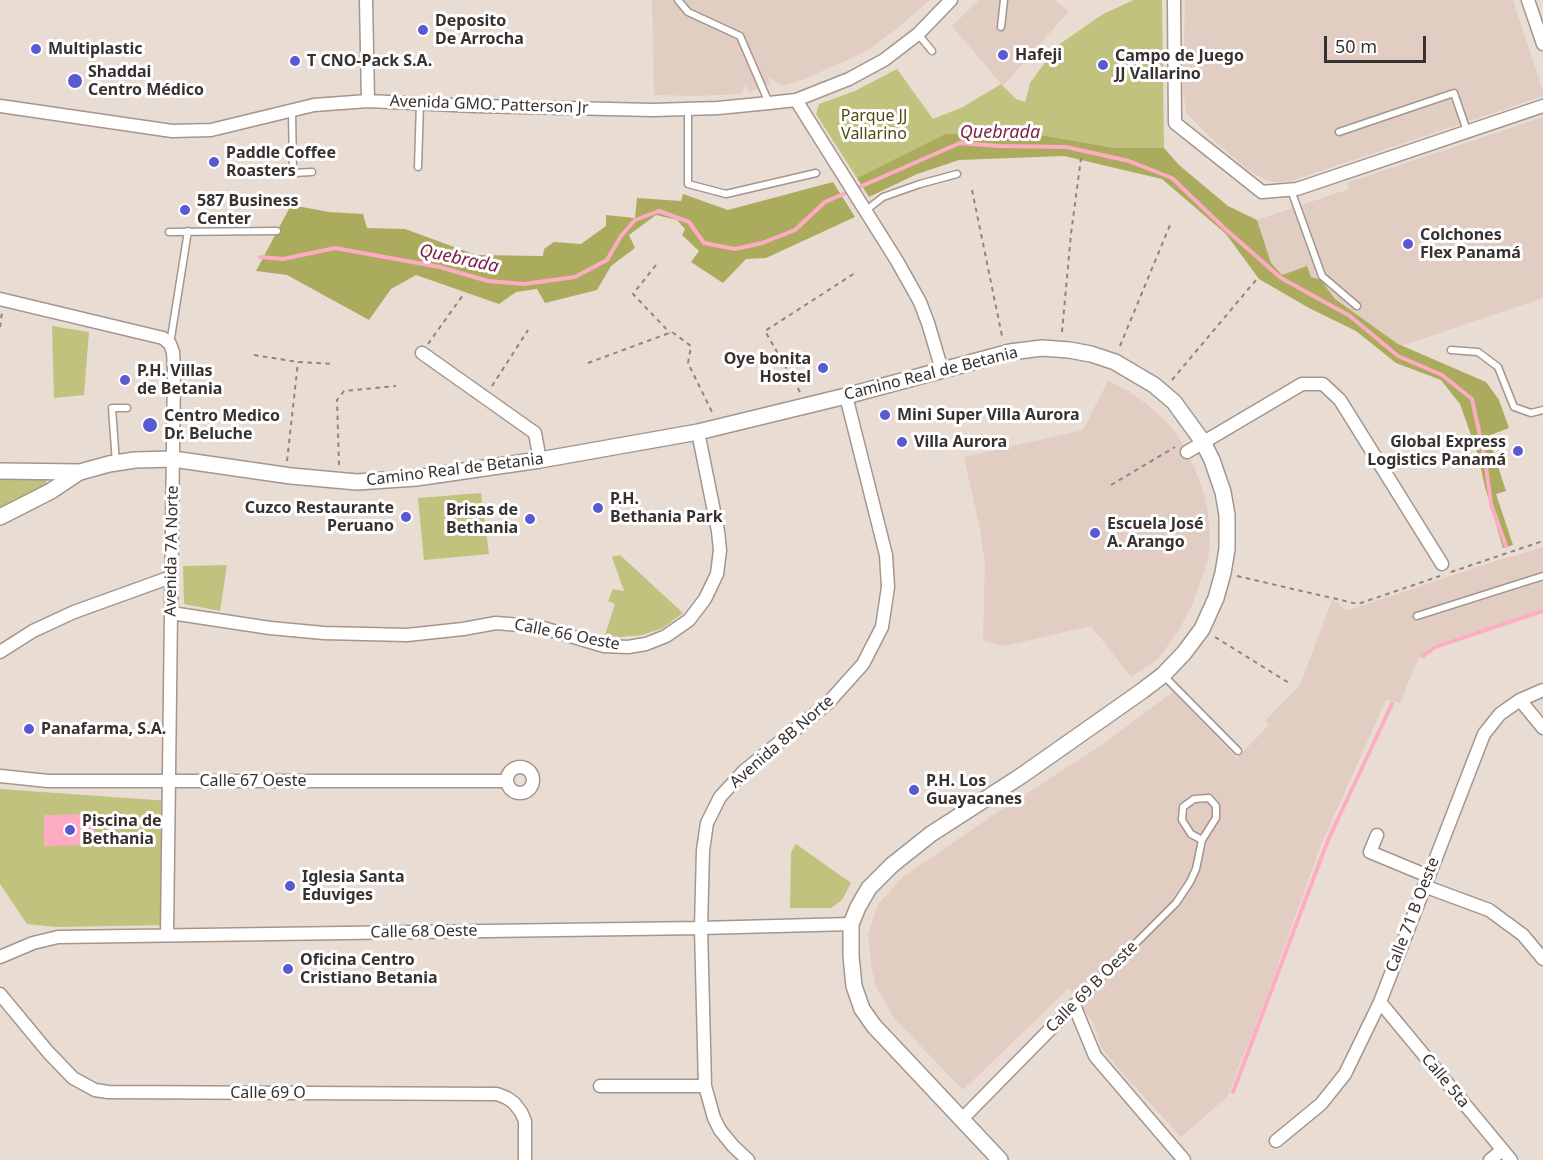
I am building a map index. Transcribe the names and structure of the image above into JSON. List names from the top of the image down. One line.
{"streets":{"street":["Avenida GMO. Patterson Jr","Camino Real de Betania","Avenida 7A Norte","Calle 66 Oeste","Avenida 8B Norte","Calle 67 Oeste","Calle 71 B Oeste","Calle 68 Oeste","Calle 69 B Oeste","Calle 5ta","Calle 69 O"]},"crossings":[["Camino Real de Betania","Avenida 7A Norte"],["Camino Real de Betania","Calle 66 Oeste"],["Camino Real de Betania","Avenida 8B Norte"],["Camino Real de Betania","Calle 68 Oeste"],["Camino Real de Betania","Calle 69 B Oeste"],["Avenida 7A Norte","Calle 66 Oeste"],["Avenida 7A Norte","Calle 67 Oeste"],["Avenida 7A Norte","Calle 68 Oeste"],["Avenida 8B Norte","Calle 68 Oeste"],["Calle 71 B Oeste","Calle 5ta"]],"water":["Quebrada"],"parks":["Parque JJ Vallarino"],"places":["Deposito De Arrocha","Multiplastic","Hafeji","T CNO-Pack S.A.","Campo de Juego JJ Vallarino","Shaddai Centro Médico","Paddle Coffee Roasters","587 Business Center","Colchones Flex Panamá","Oye bonita Hostel","P.H. Villas de Betania","Mini Super Villa Aurora","Centro Medico Dr. Beluche","Villa Aurora","Global Express Logistics Panamá","P.H. Bethania Park","Cuzco Restaurante Peruano","Brisas de Bethania","Escuela José A. Arango","Panafarma, S.A.","P.H. Los Guayacanes","Piscina de Bethania","Iglesia Santa Eduviges","Oficina Centro Cristiano Betania"],"scale_bar":"50 m"}
